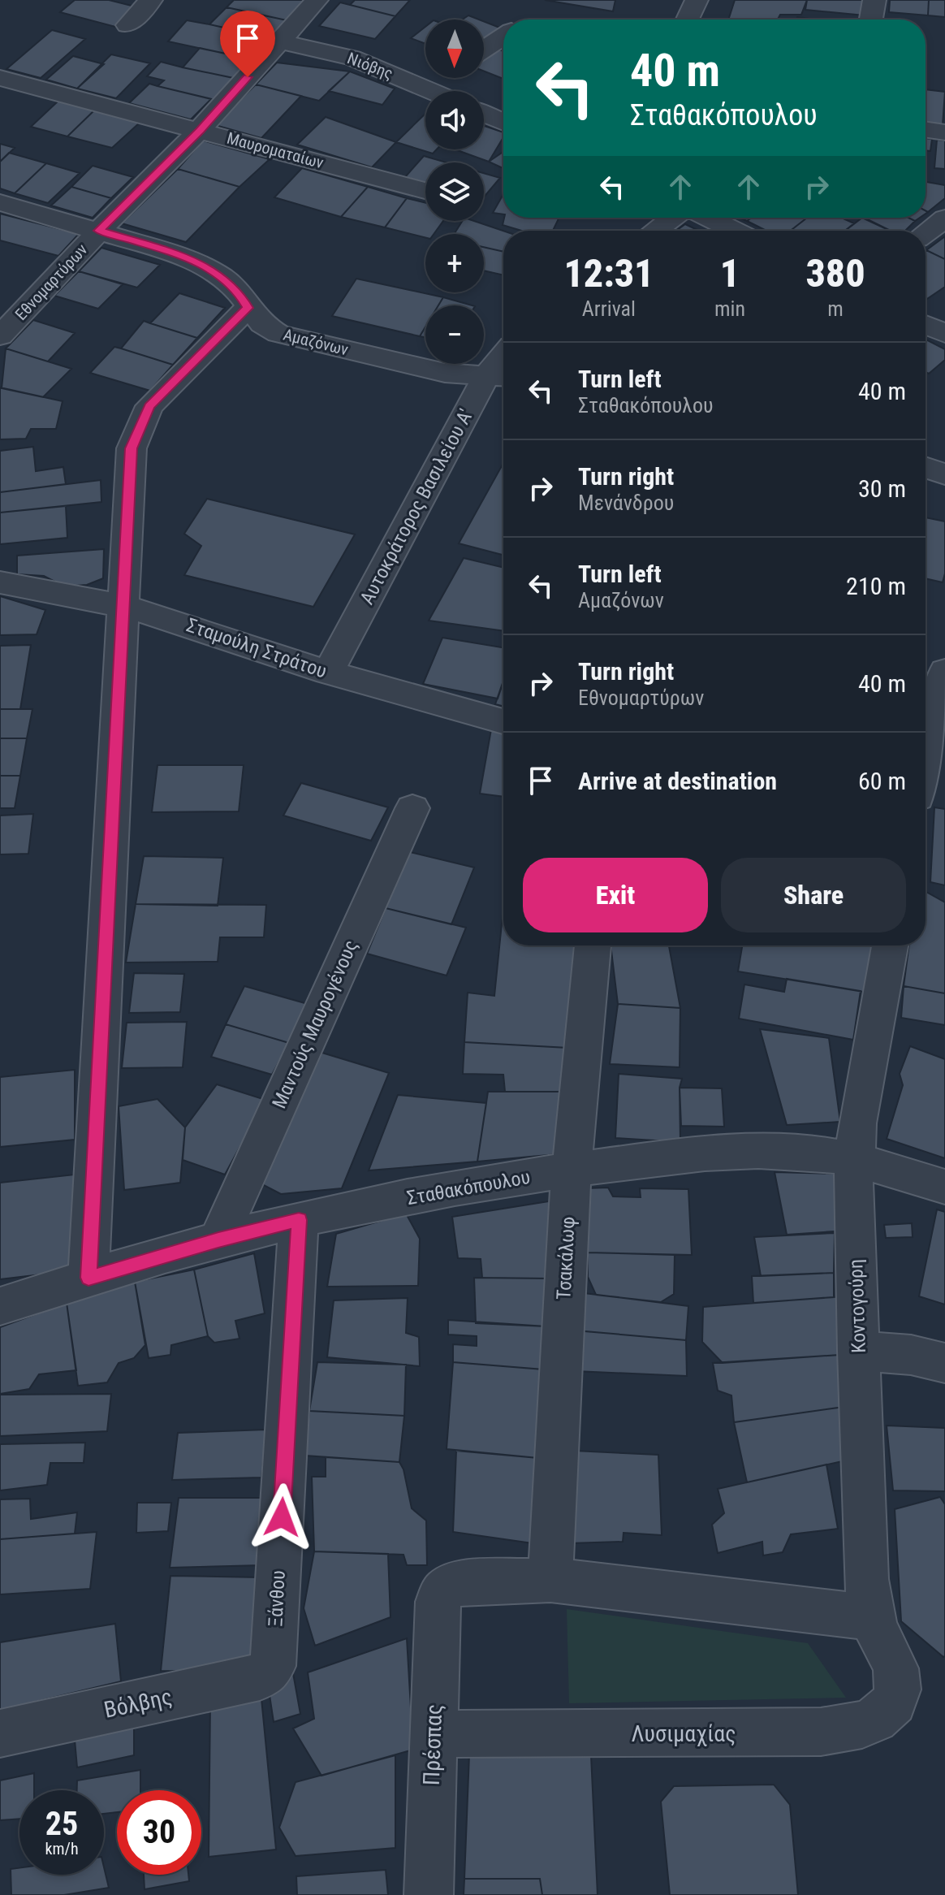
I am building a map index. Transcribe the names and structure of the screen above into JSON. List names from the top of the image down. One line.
{"streets":{"street":["Νιόβης","Μαυροματαίων","Εθνομαρτύρων","Αμαζόνων","Αυτοκράτορος Βασιλείου A'","Σταμούλη Στράτου","Μαντούς Μαυρογένους","Σταθακόπουλου","Τσακάλωφ","Κοντογούρη","Ξάνθου","Βόλβης","Λυσιμαχίας","Πρέσπας"]},"crossings":[["Νιόβης","Εθνομαρτύρων"],["Μαυροματαίων","Εθνομαρτύρων"],["Εθνομαρτύρων","Αμαζόνων"],["Αμαζόνων","Αυτοκράτορος Βασιλείου A'"],["Αυτοκράτορος Βασιλείου A'","Σταμούλη Στράτου"],["Μαντούς Μαυρογένους","Σταθακόπουλου"],["Σταθακόπουλου","Τσακάλωφ"],["Σταθακόπουλου","Κοντογούρη"],["Σταθακόπουλου","Ξάνθου"],["Τσακάλωφ","Πρέσπας"],["Κοντογούρη","Λυσιμαχίας"],["Ξάνθου","Βόλβης"],["Λυσιμαχίας","Πρέσπας"]],"north":"bottom","page":{"map_buttons":["+","−"],"turn":["40 m","Σταθακόπουλου"],"eta":["12:31","Arrival","1","min","380","m"],"list":[{"name":"Turn left","note":"Σταθακόπουλου","value":"40 m"},{"name":"Turn right","note":"Μενάνδρου","value":"30 m"},{"name":"Turn left","note":"Αμαζόνων","value":"210 m"},{"name":"Turn right","note":"Εθνομαρτύρων","value":"40 m"},{"name":"Arrive at destination","value":"60 m"}],"buttons":["Exit","Share"],"speed":"25 km/h","limit":"30"}}
